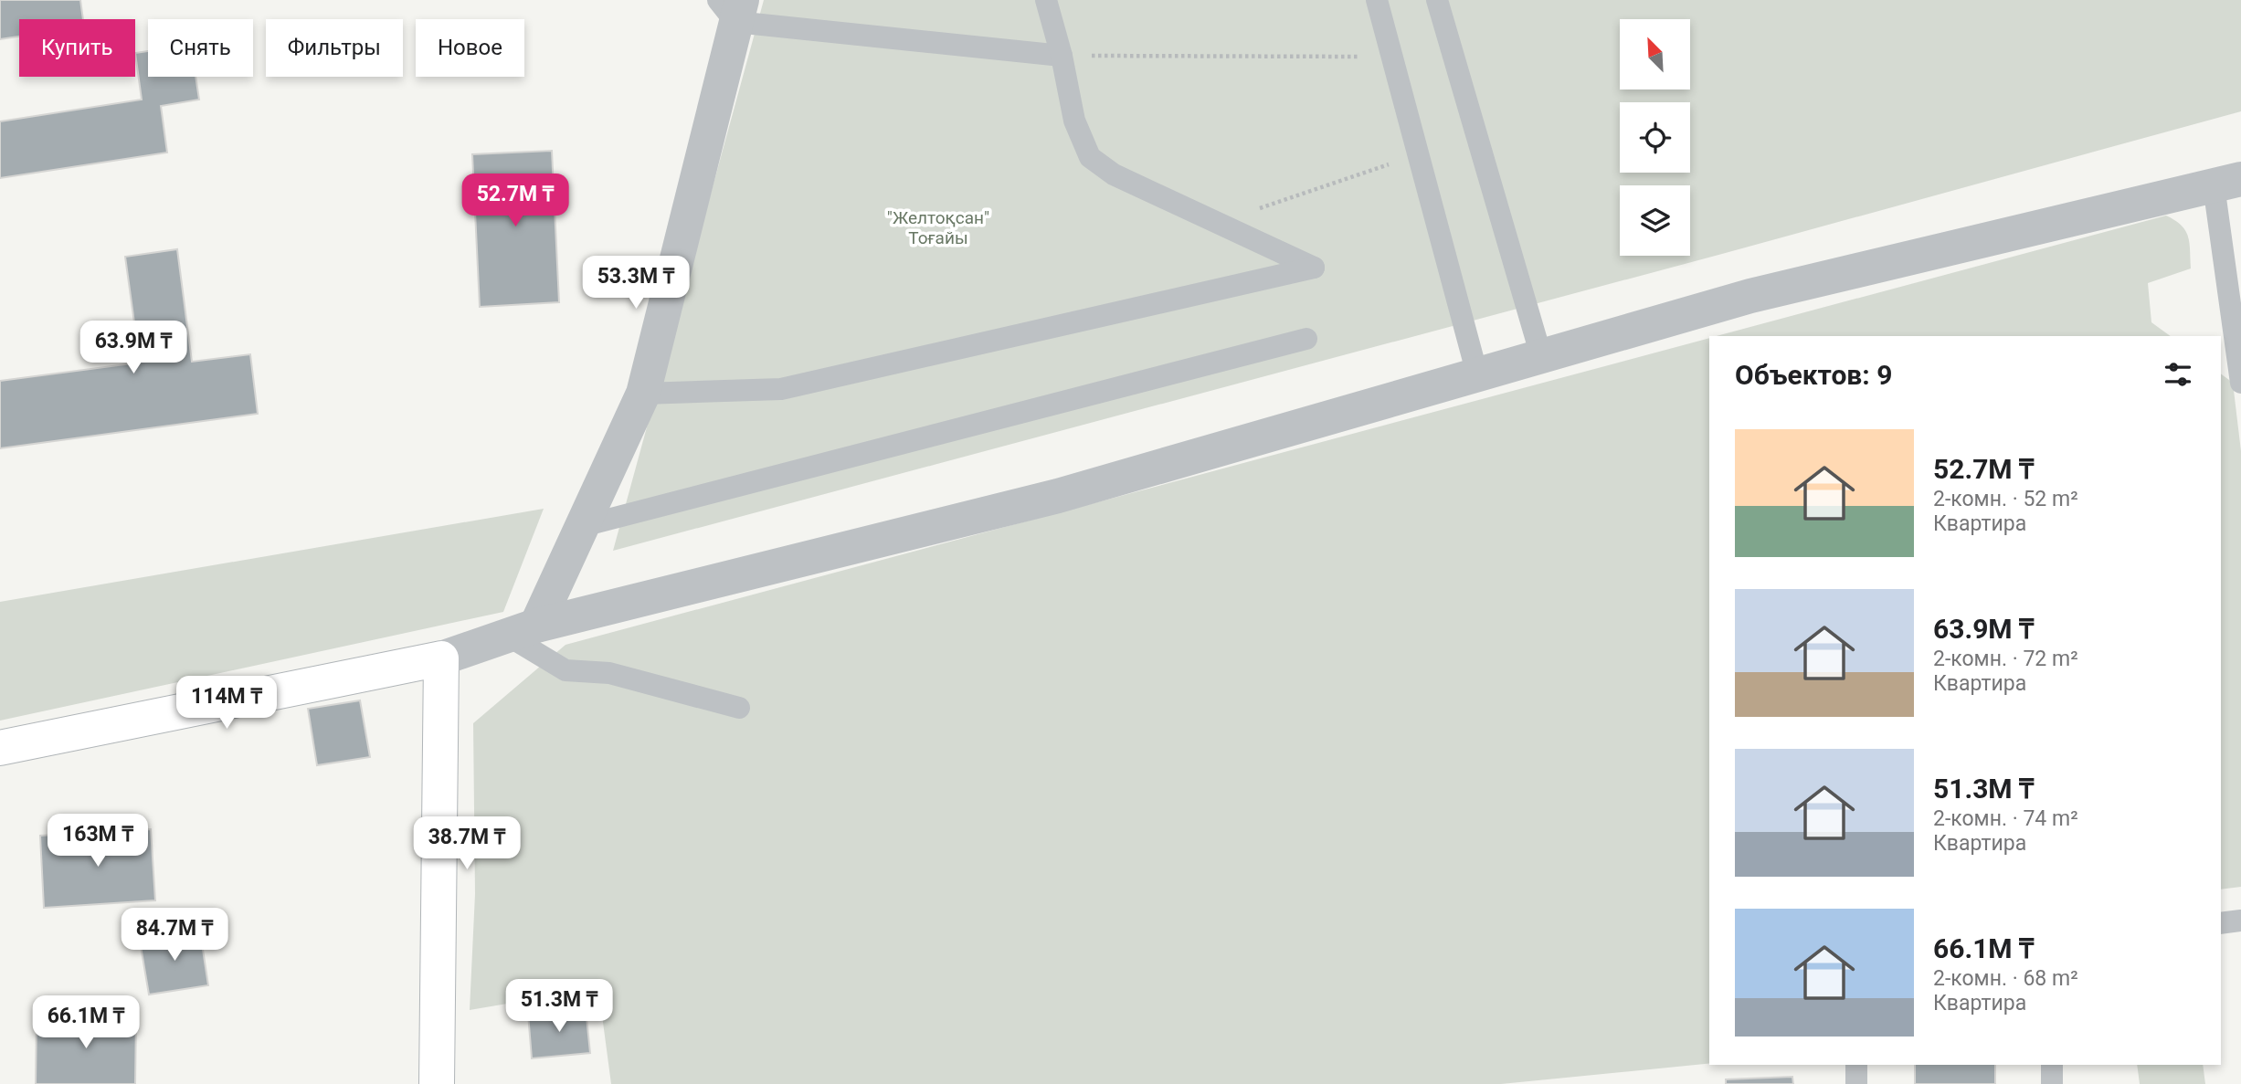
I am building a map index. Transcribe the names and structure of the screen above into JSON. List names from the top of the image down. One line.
{"parks":["\"Желтоқсан\" Тоғайы"],"north":"top left","page":{"chip":["Купить","Снять","Фильтры","Новое"],"price":["52.7M ₸","53.3M ₸","63.9M ₸","114M ₸","163M ₸","38.7M ₸","84.7M ₸","51.3M ₸","66.1M ₸"],"heading":"Объектов: 9","list":[{"name":"52.7M ₸","note":"2-комн. · 52 m² · Квартира"},{"name":"63.9M ₸","note":"2-комн. · 72 m² · Квартира"},{"name":"51.3M ₸","note":"2-комн. · 74 m² · Квартира"},{"name":"66.1M ₸","note":"2-комн. · 68 m² · Квартира"}]}}
